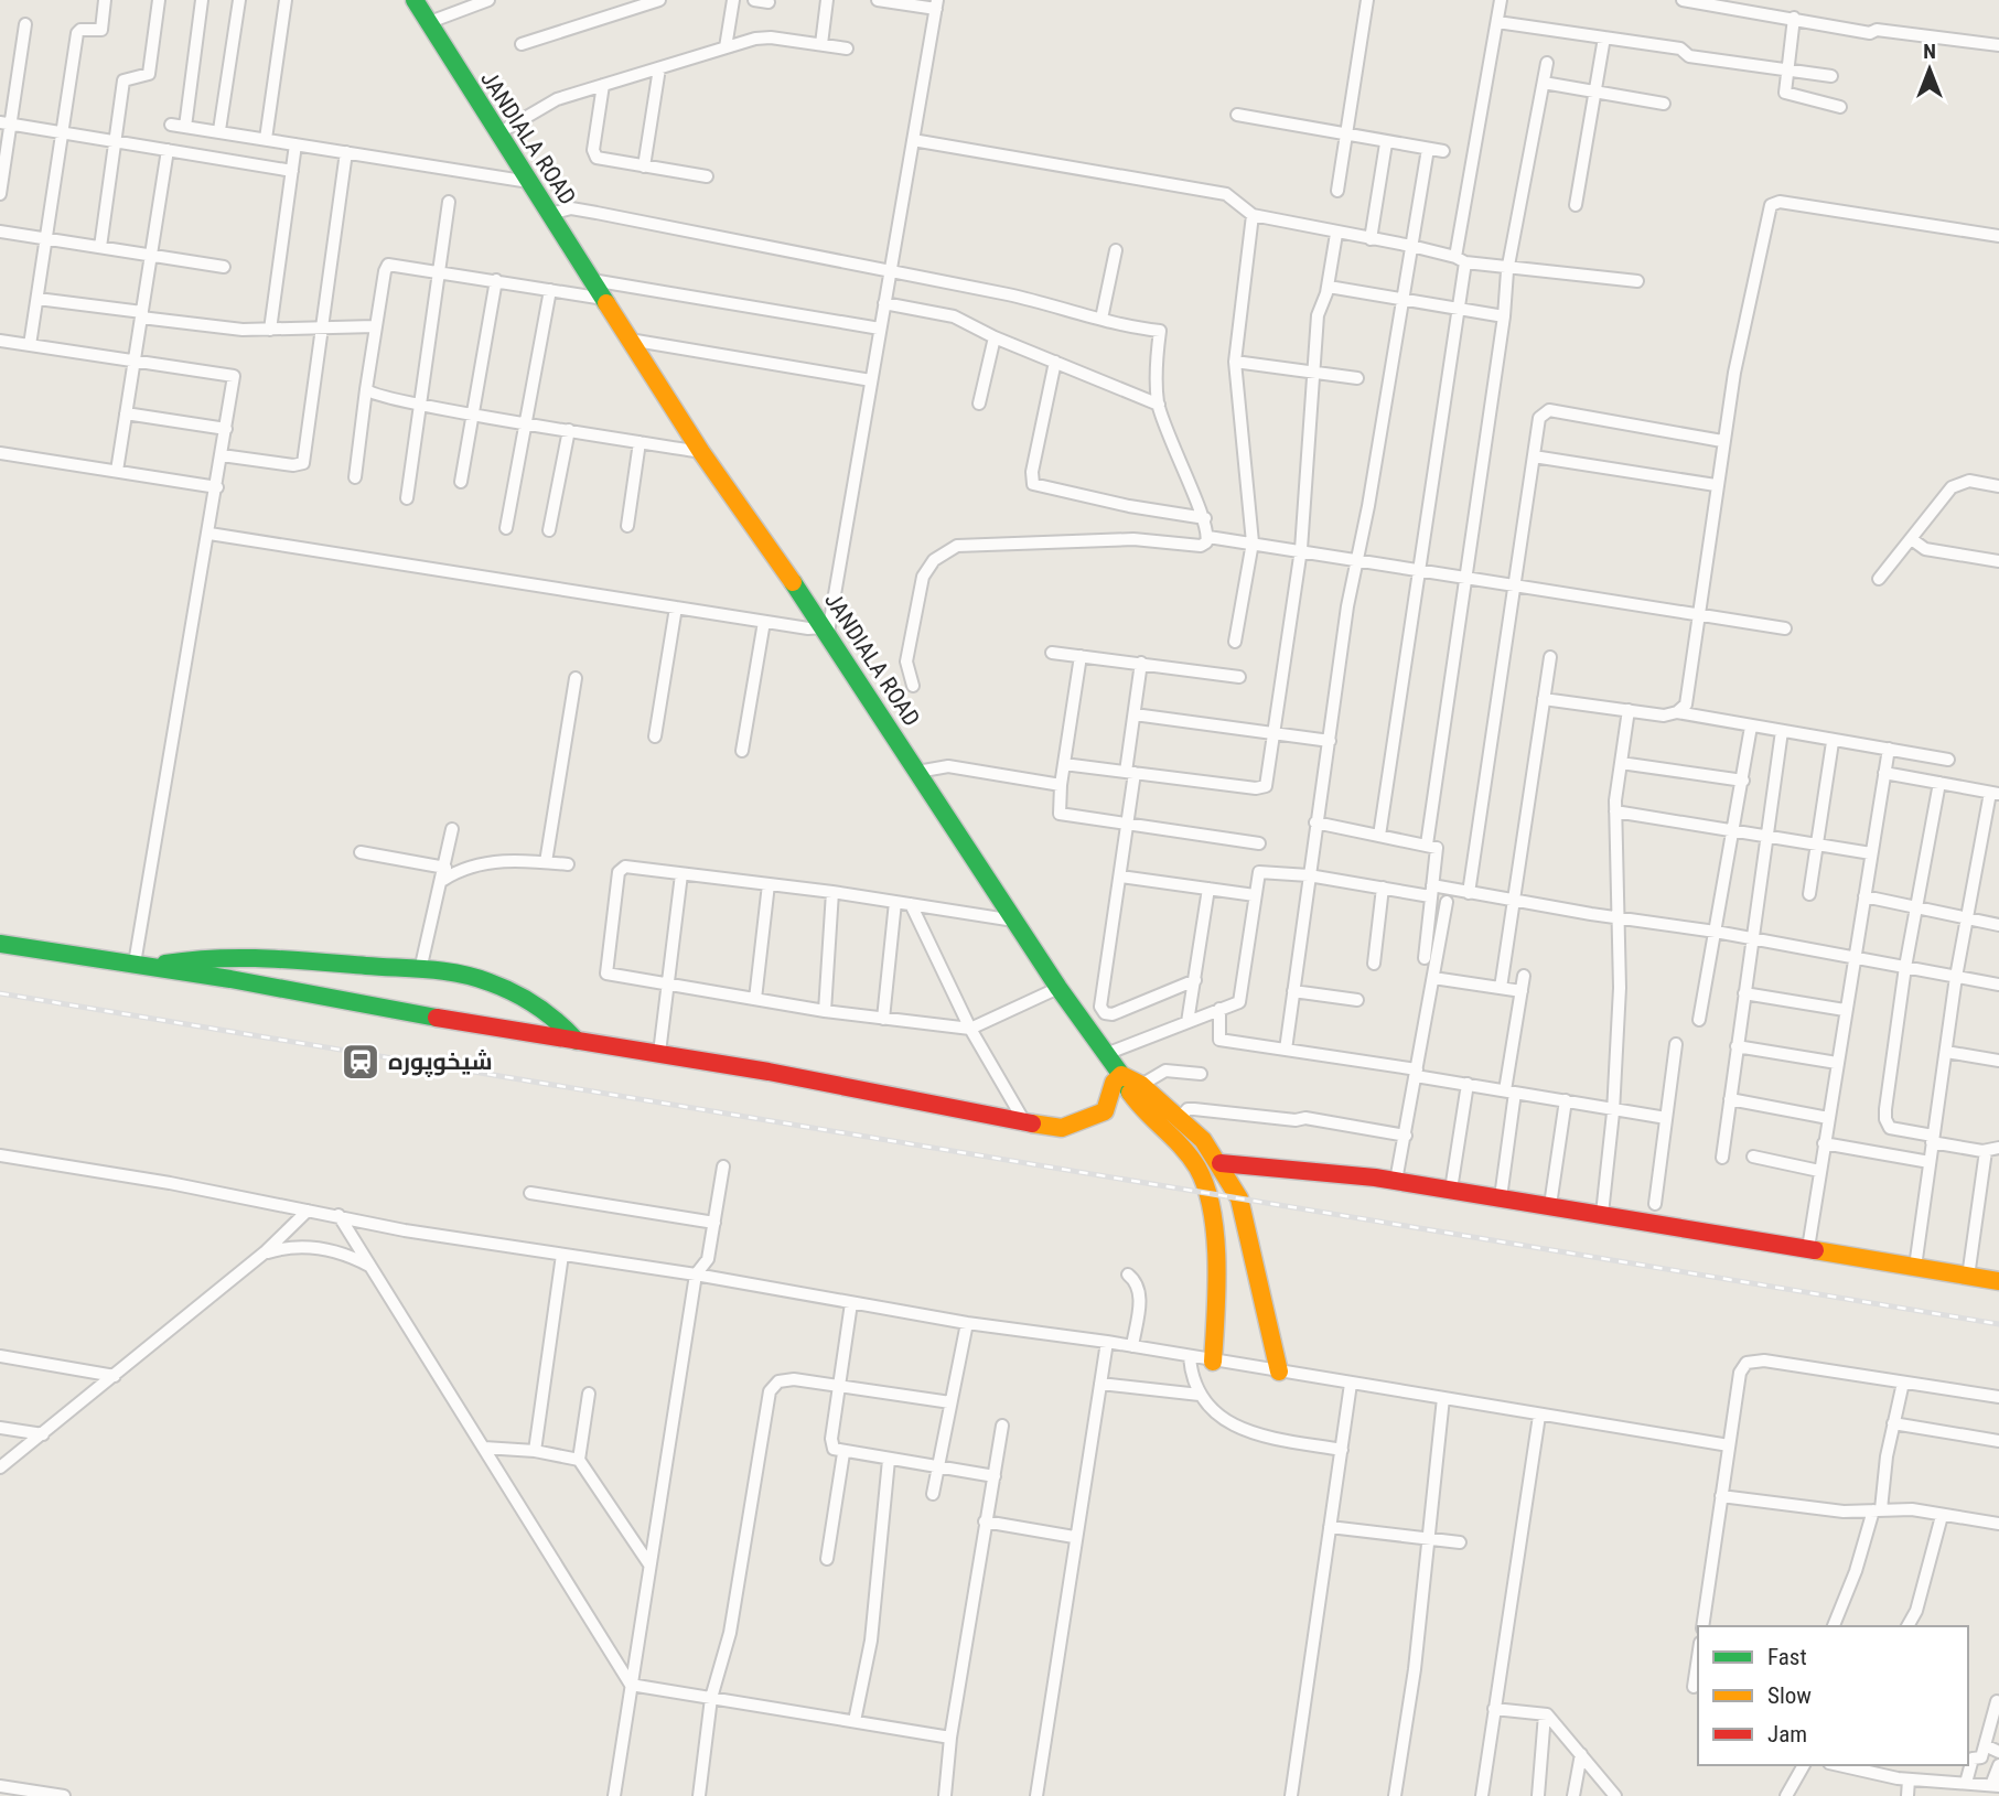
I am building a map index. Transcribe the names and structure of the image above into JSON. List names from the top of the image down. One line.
{"streets":{"street":["JANDIALA ROAD"]},"places":{"station":["شیخوپورہ"]},"legend":["Fast","Slow","Jam"],"north":"top"}
